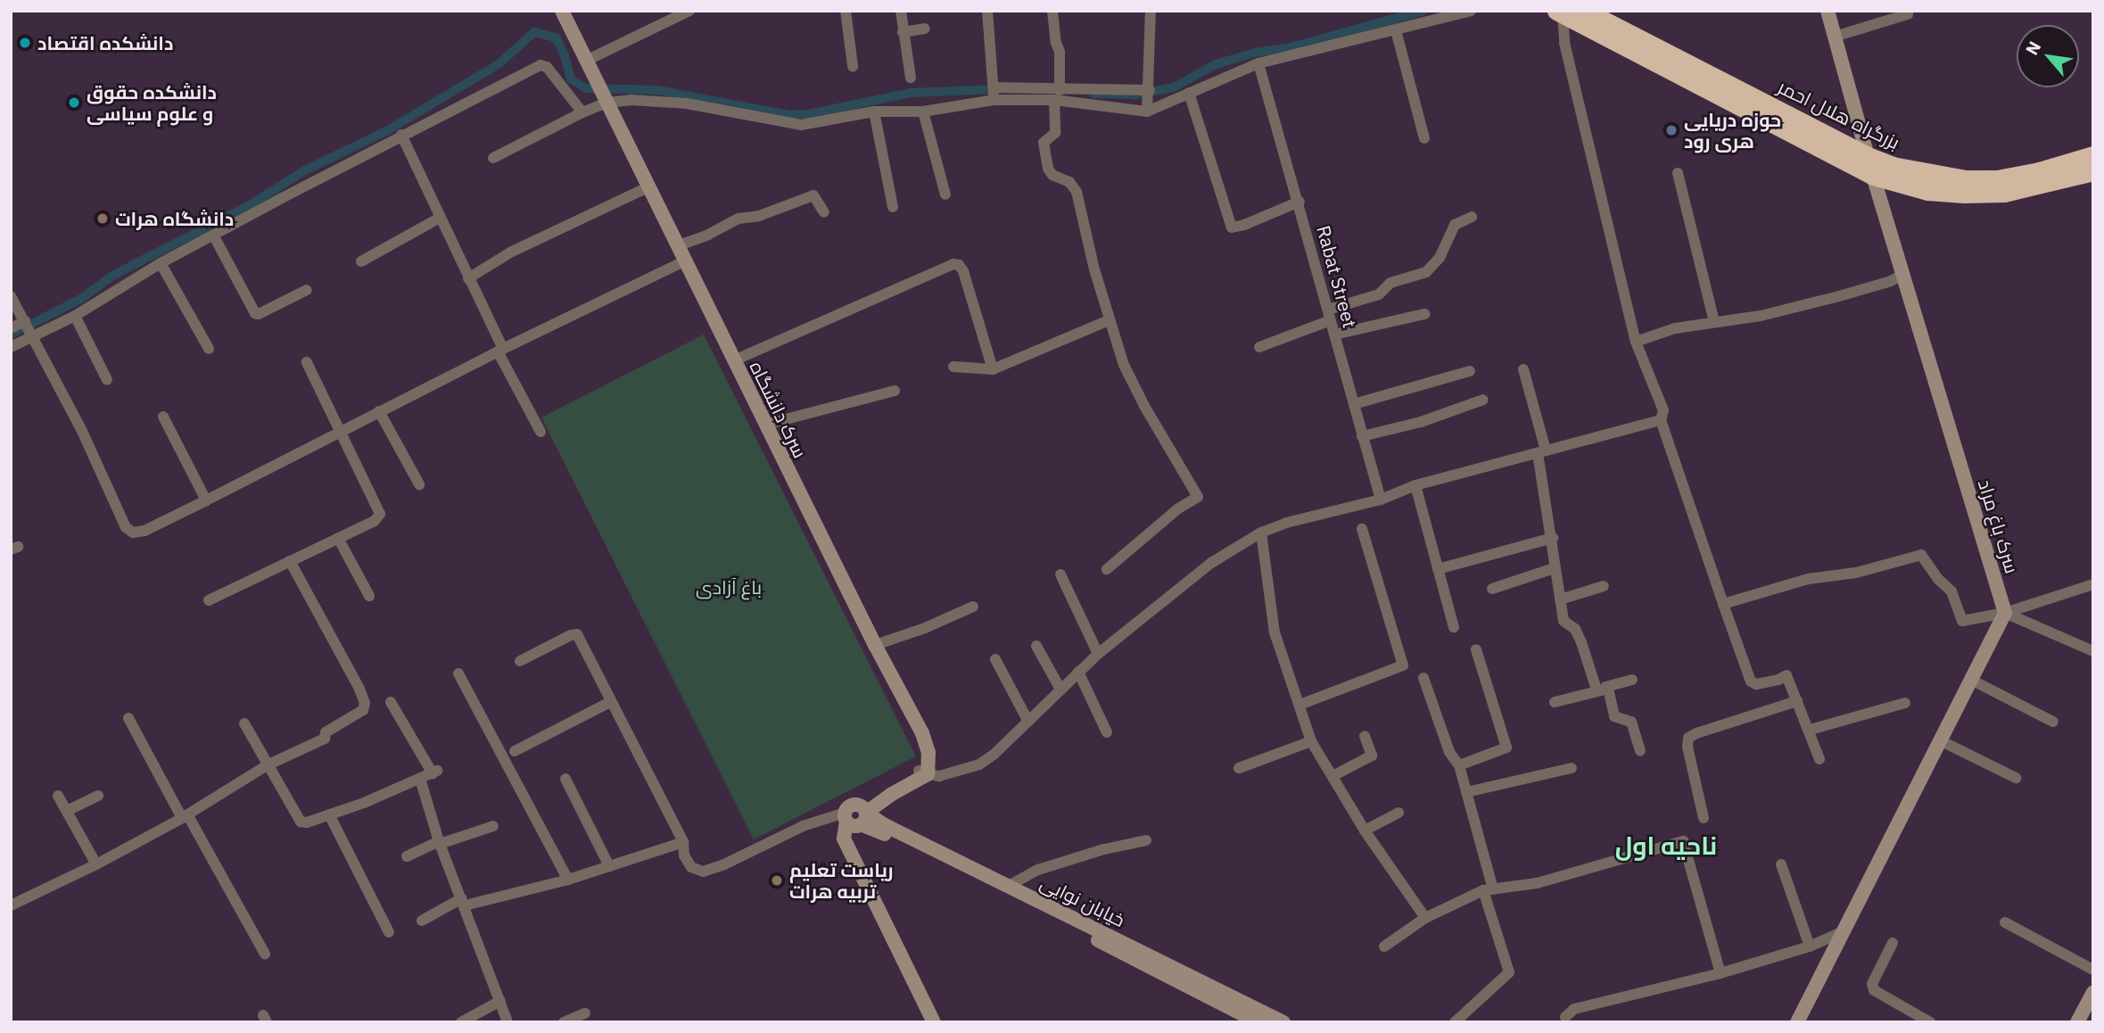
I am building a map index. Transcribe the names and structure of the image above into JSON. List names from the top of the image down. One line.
{"streets":{"highway":["بزرگراه هلال احمر"],"street":["Rabat Street","سرک دانشگاه","سرک باغ مراد","خیابان نوایی"]},"crossings":[["بزرگراه هلال احمر","سرک باغ مراد"]],"districts":["ناحیه اول"],"parks":["باغ آزادی"],"places":["دانشکده اقتصاد","دانشکده حقوق و علوم سیاسی","حوزه دریایی هری رود","دانشگاه هرات","ریاست تعلیم تربیه هرات"],"north":"top left"}
